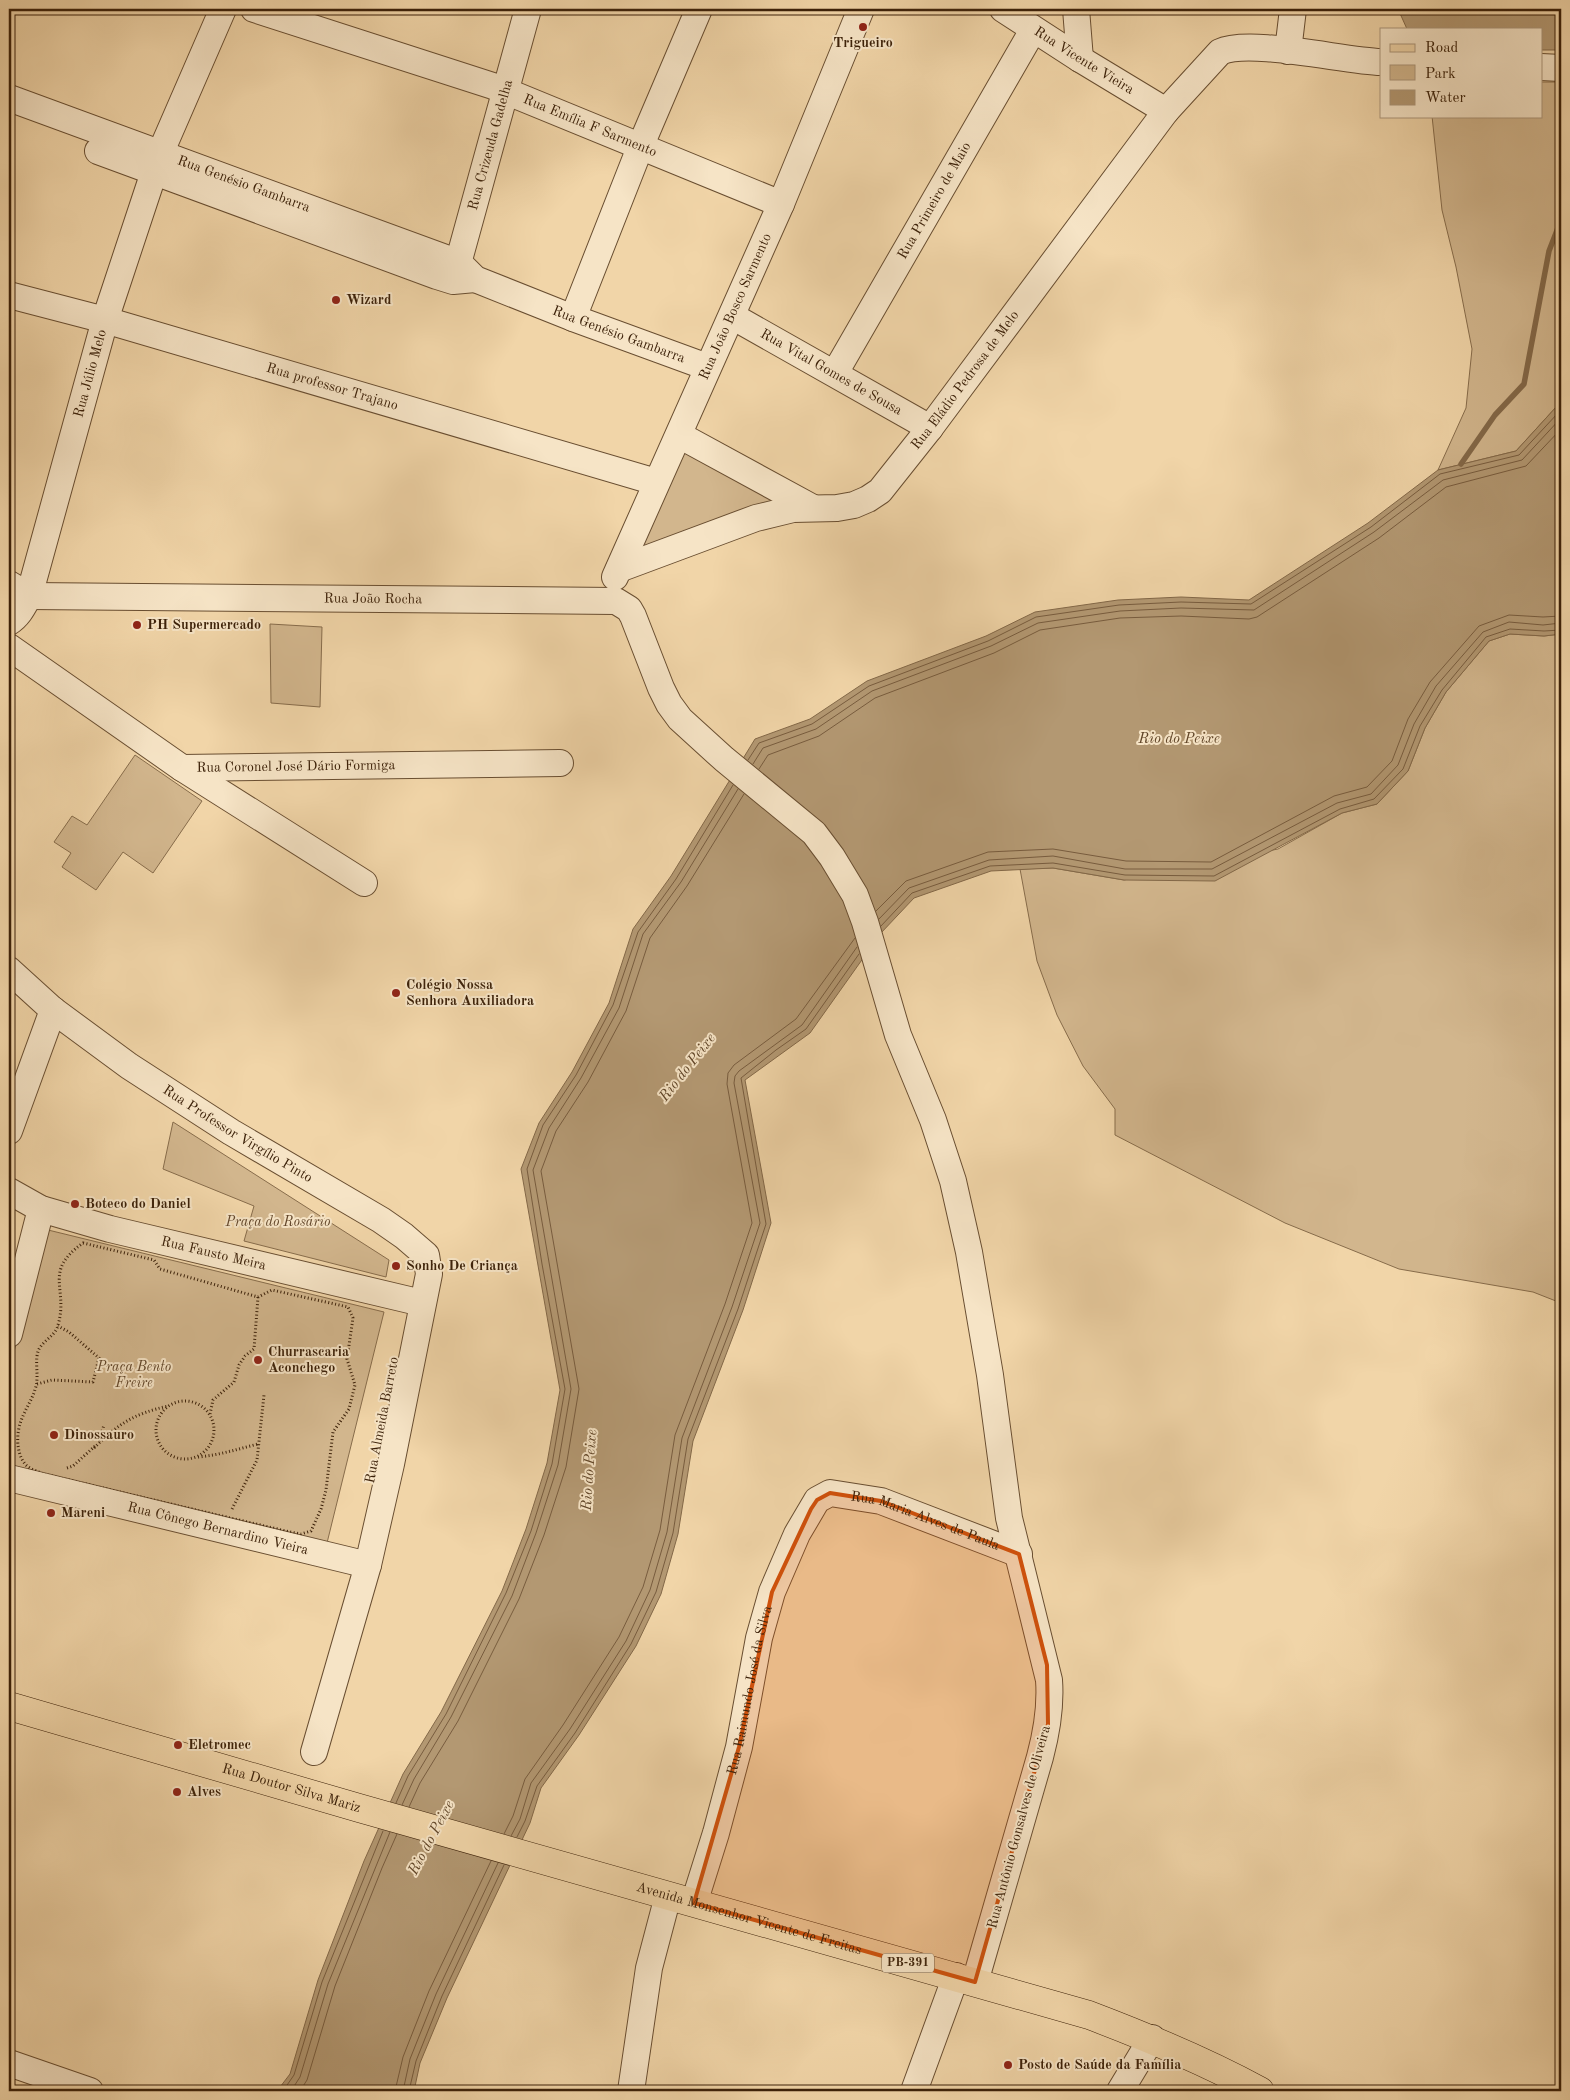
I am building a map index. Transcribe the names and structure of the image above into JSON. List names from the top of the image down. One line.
{"streets":{"main road":["Rua Doutor Silva Mariz","Avenida Monsenhor Vicente de Freitas","PB-391"],"street":["Rua Vicente Vieira","Rua Emília F Sarmento","Rua Crizeuda Gadelha","Rua Genésio Gambarra","Rua Primeiro de Maio","Rua João Bosco Sarmento","Rua Vital Gomes de Sousa","Rua Júlio Melo","Rua Eládio Pedrosa de Melo","Rua professor Trajano","Rua João Rocha","Rua Coronel José Dário Formiga","Rua Professor Virgílio Pinto","Rua Fausto Meira","Rua Almeida Barreto","Rua Maria Alves de Paula","Rua Cônego Bernardino Vieira","Rua Raimundo José da Silva","Rua Antônio Gonsalves de Oliveira"]},"crossings":[["Rua Vicente Vieira","Rua Primeiro de Maio"],["Rua Vicente Vieira","Rua Eládio Pedrosa de Melo"],["Rua Emília F Sarmento","Rua Crizeuda Gadelha"],["Rua Emília F Sarmento","Rua João Bosco Sarmento"],["Rua Crizeuda Gadelha","Rua Genésio Gambarra"],["Rua Genésio Gambarra","Rua João Bosco Sarmento"],["Rua Genésio Gambarra","Rua Júlio Melo"],["Rua Primeiro de Maio","Rua Vital Gomes de Sousa"],["Rua João Bosco Sarmento","Rua Vital Gomes de Sousa"],["Rua João Bosco Sarmento","Rua Eládio Pedrosa de Melo"],["Rua João Bosco Sarmento","Rua professor Trajano"],["Rua João Bosco Sarmento","Rua João Rocha"],["Rua Vital Gomes de Sousa","Rua Eládio Pedrosa de Melo"],["Rua Júlio Melo","Rua professor Trajano"],["Rua Júlio Melo","Rua João Rocha"],["Rua João Rocha","Rua Antônio Gonsalves de Oliveira"],["Rua Professor Virgílio Pinto","Rua Almeida Barreto"],["Rua Fausto Meira","Rua Almeida Barreto"],["Rua Almeida Barreto","Rua Cônego Bernardino Vieira"],["Rua Maria Alves de Paula","Rua Raimundo José da Silva"],["Rua Maria Alves de Paula","Rua Antônio Gonsalves de Oliveira"],["Rua Raimundo José da Silva","Avenida Monsenhor Vicente de Freitas"],["Rua Doutor Silva Mariz","Avenida Monsenhor Vicente de Freitas"],["Rua Antônio Gonsalves de Oliveira","Avenida Monsenhor Vicente de Freitas"]],"water":["Rio do Peixe"],"parks":["Praça do Rosário","Praça Bento Freire"],"places":["Trigueiro","Wizard","PH Supermercado","Colégio Nossa Senhora Auxiliadora","Boteco do Daniel","Sonho De Criança","Churrascaria Aconchego","Dinossauro","Mareni","Eletromec","Alves","Posto de Saúde da Família"],"legend":["Road","Park","Water"]}
